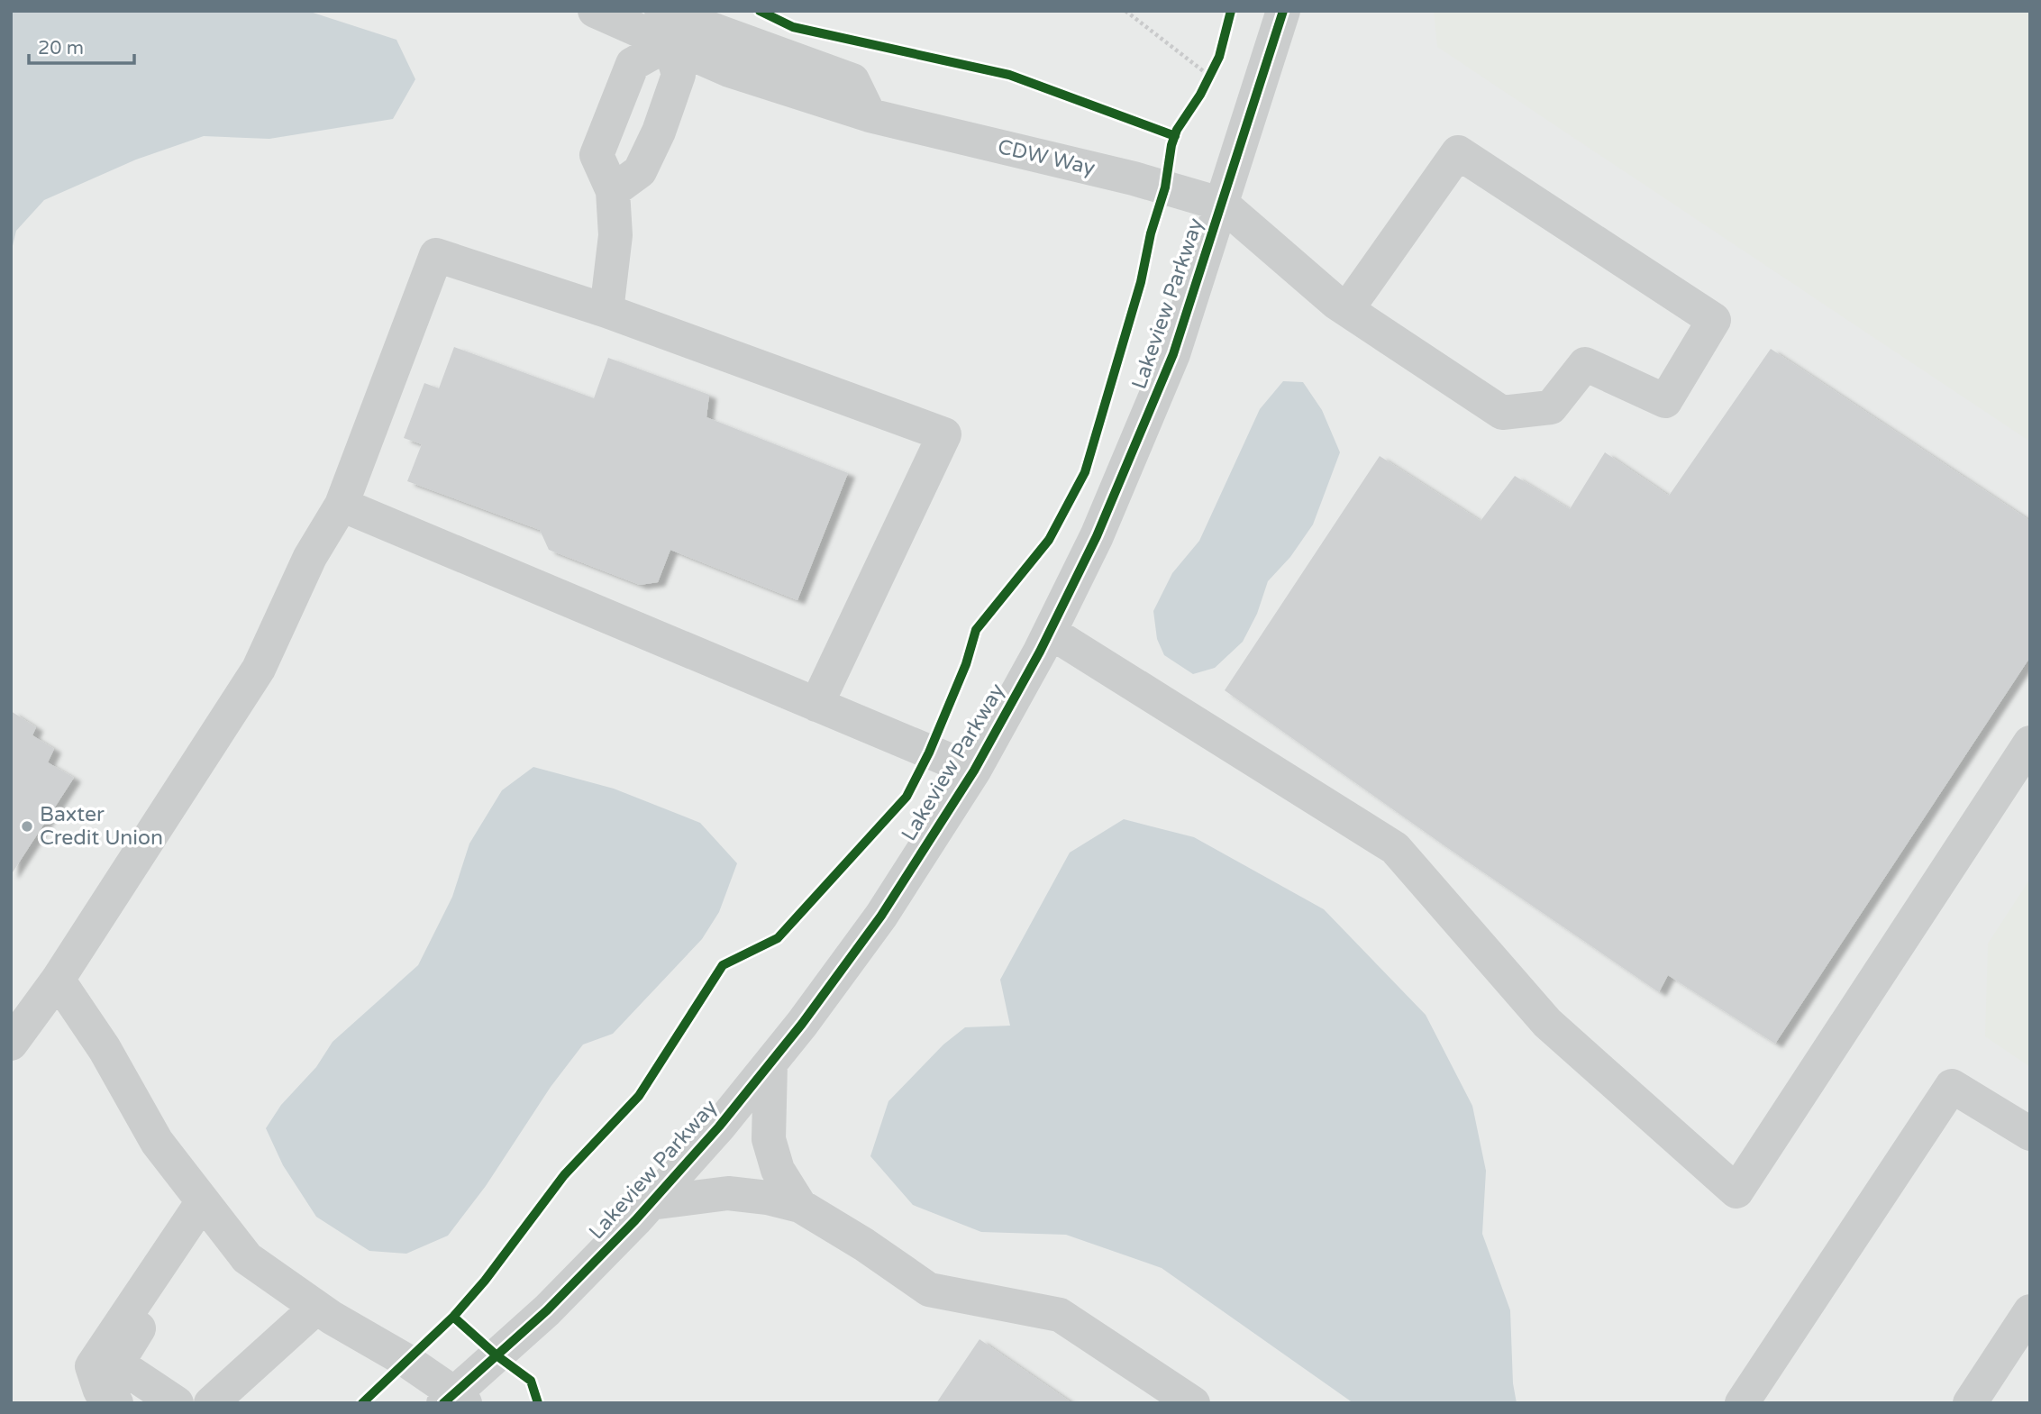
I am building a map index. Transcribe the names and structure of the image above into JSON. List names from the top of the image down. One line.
{"streets":{"street":["CDW Way","Lakeview Parkway"]},"crossings":[["CDW Way","Lakeview Parkway"]],"places":["Baxter Credit Union"],"scale_bar":"20 m"}
